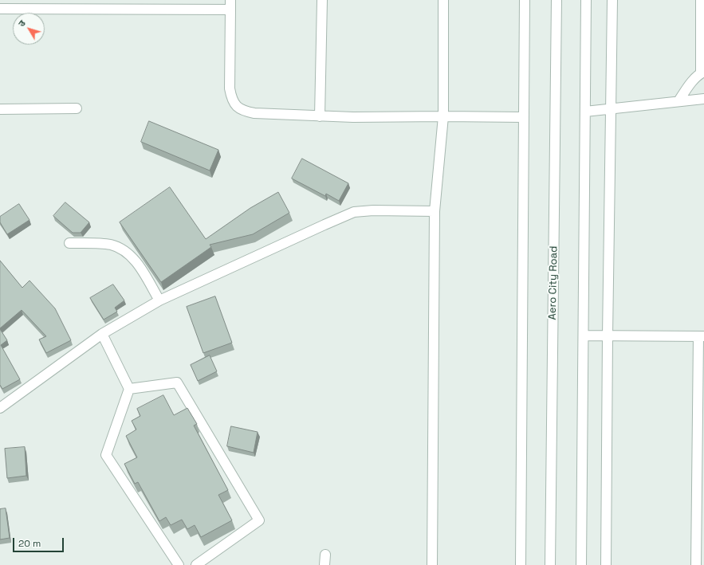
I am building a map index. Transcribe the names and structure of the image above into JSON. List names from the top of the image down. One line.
{"streets":{"street":["Aero City Road"]},"scale_bar":"20 m","north":"top left"}
